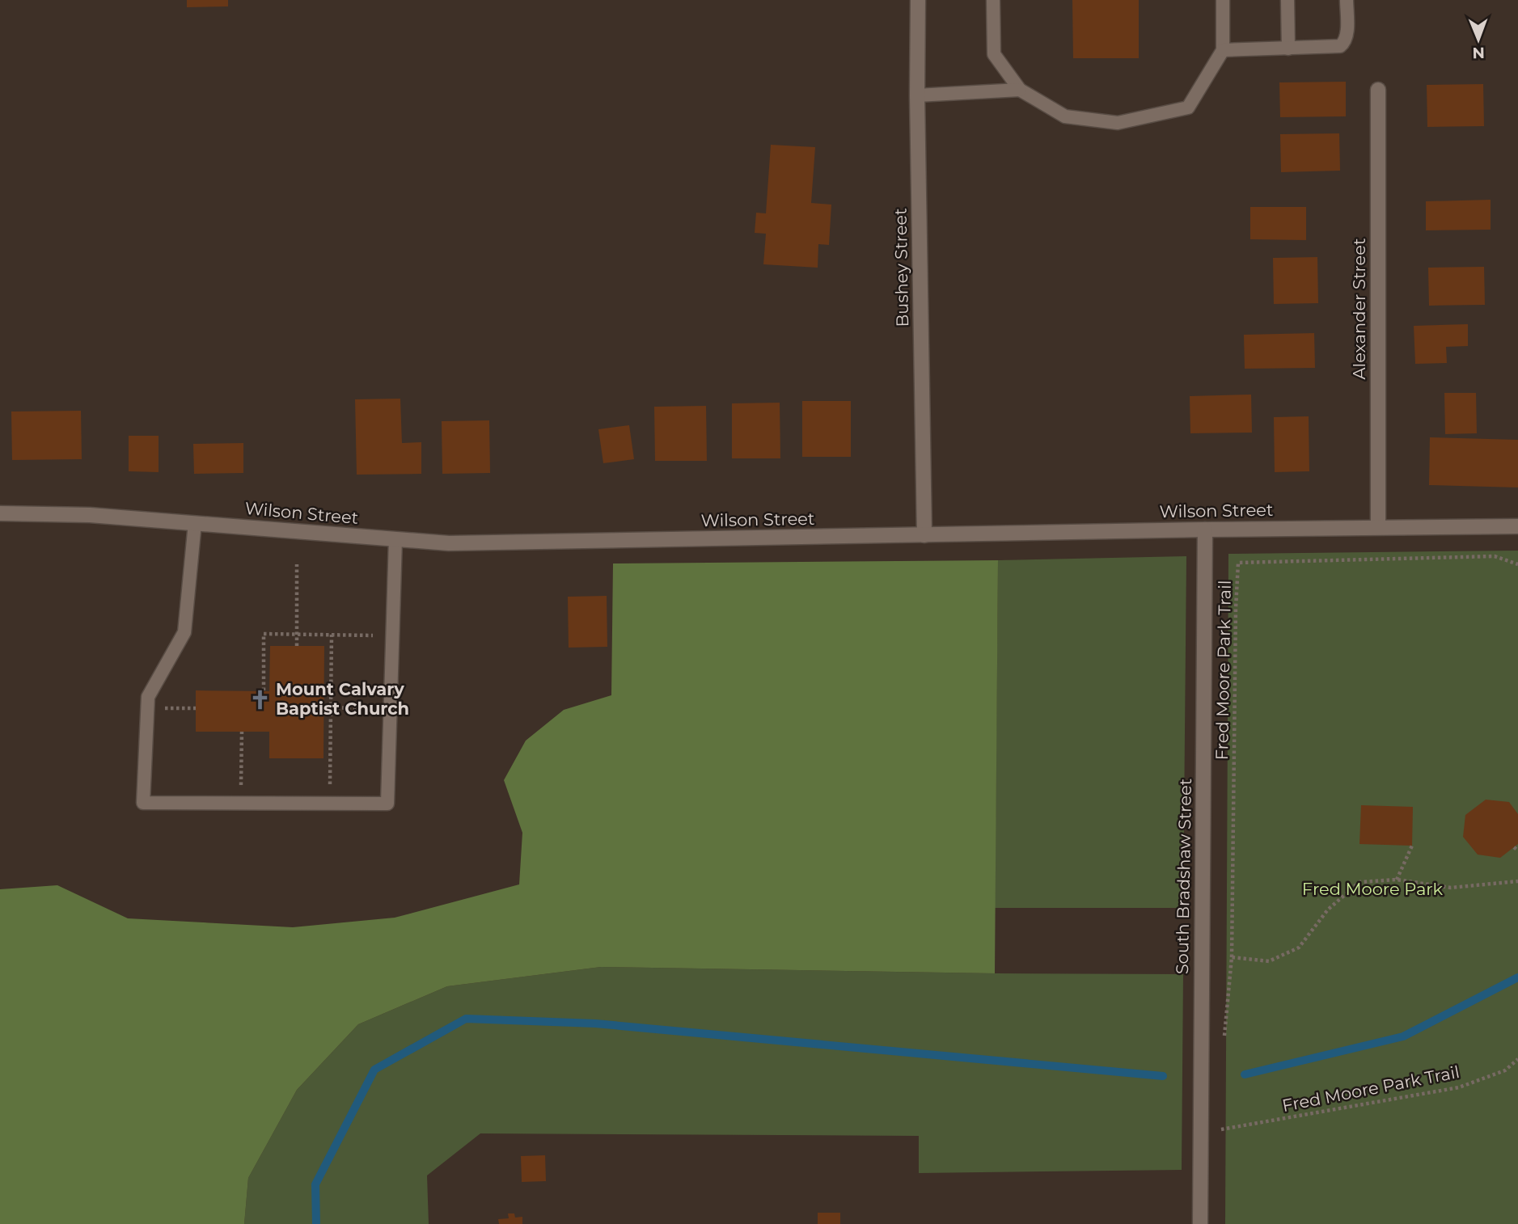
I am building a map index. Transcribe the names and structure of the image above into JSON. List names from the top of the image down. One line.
{"streets":{"street":["Bushey Street","Alexander Street","Wilson Street","South Bradshaw Street"],"path":["Fred Moore Park Trail"]},"crossings":[["Bushey Street","Wilson Street"],["Alexander Street","Wilson Street"],["Wilson Street","South Bradshaw Street"]],"parks":["Fred Moore Park"],"places":{"church":["Mount Calvary Baptist Church"]},"north":"bottom"}
